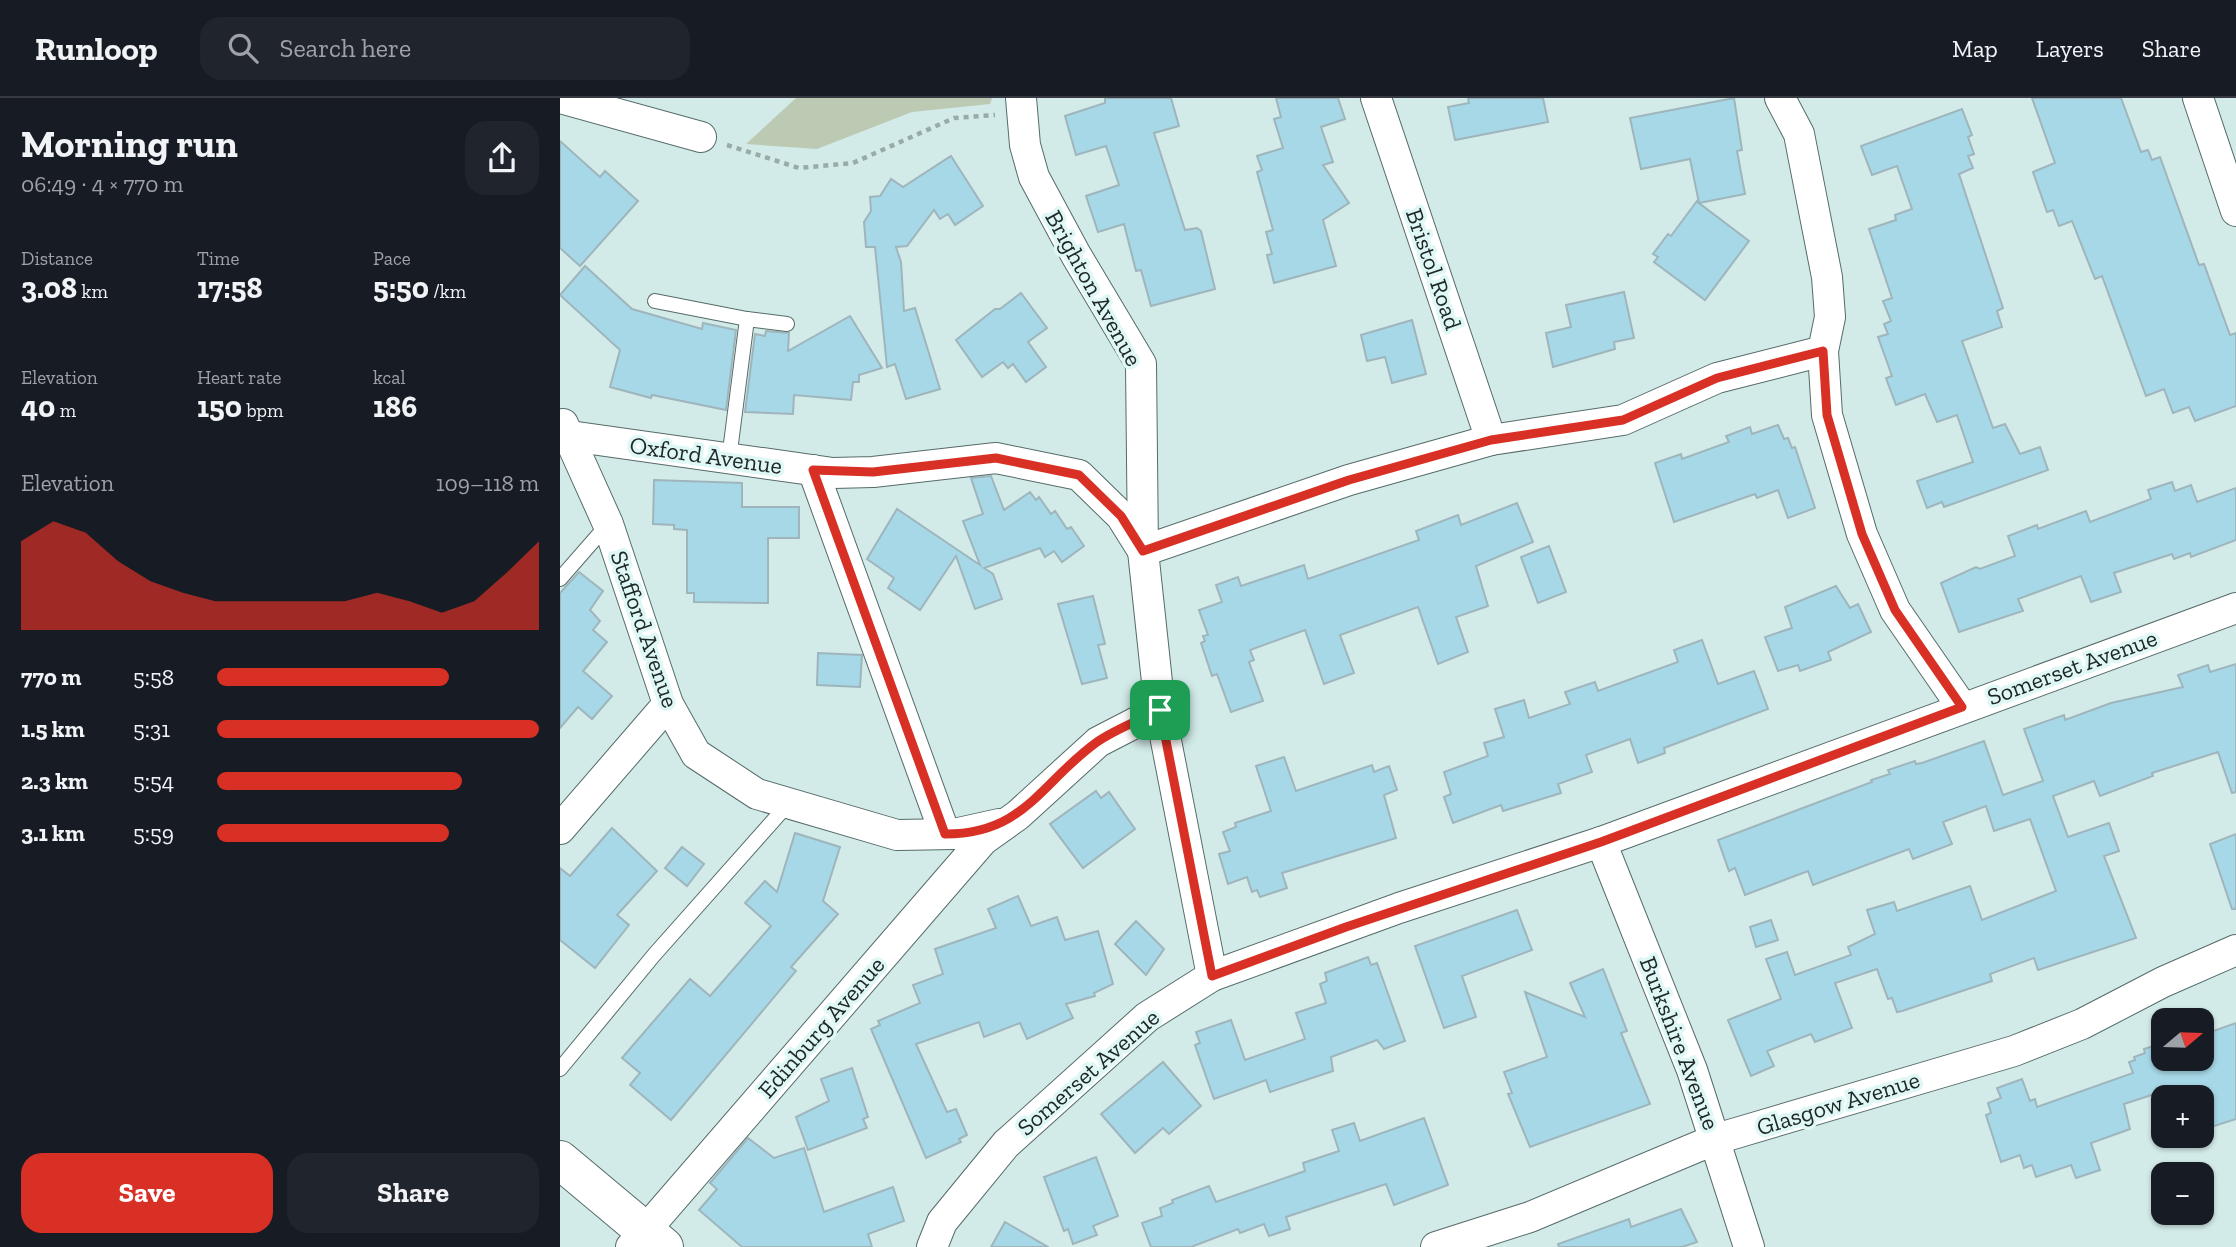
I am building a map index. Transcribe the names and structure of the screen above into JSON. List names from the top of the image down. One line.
{"streets":{"street":["Bristol Road","Brighton Avenue","Oxford Avenue","Stafford Avenue","Somerset Avenue","Edinburg Avenue","Burkshire Avenue","Glasgow Avenue"]},"crossings":[["Brighton Avenue","Oxford Avenue"],["Brighton Avenue","Somerset Avenue"],["Oxford Avenue","Stafford Avenue"],["Stafford Avenue","Edinburg Avenue"],["Somerset Avenue","Burkshire Avenue"],["Burkshire Avenue","Glasgow Avenue"]],"north":"right","page":{"header":"Runloop","search":"Search here","nav":["Map","Layers","Share"],"heading":["Morning run","06:49 · 4 × 770 m"],"stats":[["Distance","3.08 km"],["Time","17:58"],["Pace","5:50 /km"],["Elevation","40 m"],["Heart rate","150 bpm"],["kcal","186"]],"chart":["Elevation","109–118 m"],"list":[{"name":"770 m","note":"5:58"},{"name":"1.5 km","note":"5:31"},{"name":"2.3 km","note":"5:54"},{"name":"3.1 km","note":"5:59"}],"map_buttons":["+","−"],"buttons":["Save","Share"]}}
